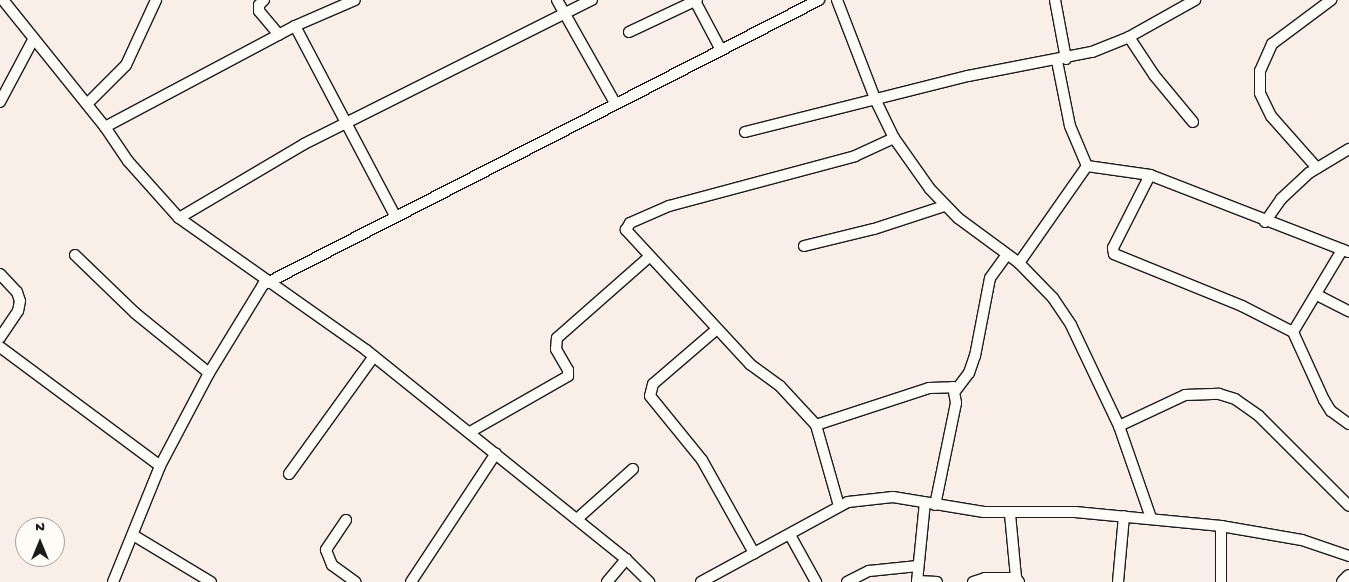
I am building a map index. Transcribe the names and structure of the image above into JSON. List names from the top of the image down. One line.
{"north":"top"}
